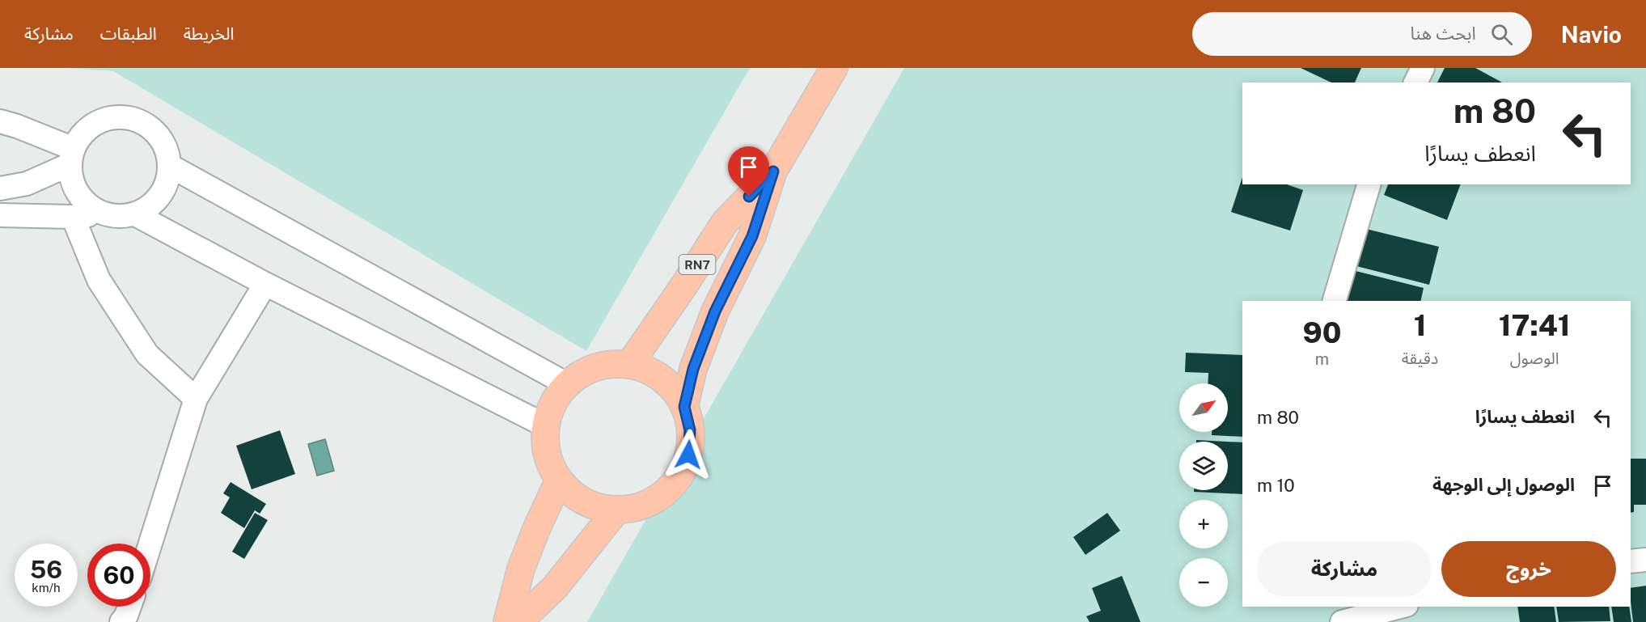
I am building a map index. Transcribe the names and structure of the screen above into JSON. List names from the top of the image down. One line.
{"streets":{"main road":["RN7"]},"north":"top right","page":{"header":"Navio","search":"ابحث هنا","nav":["الخريطة","الطبقات","مشاركة"],"turn":["80 m","انعطف يسارًا"],"eta":["17:41","الوصول","1","دقيقة","90","m"],"map_buttons":["+","−"],"list":[{"name":"انعطف يسارًا","value":"80 m"},{"name":"الوصول إلى الوجهة","value":"10 m"}],"buttons":["خروج","مشاركة"],"speed":"56 km/h","limit":"60"}}
